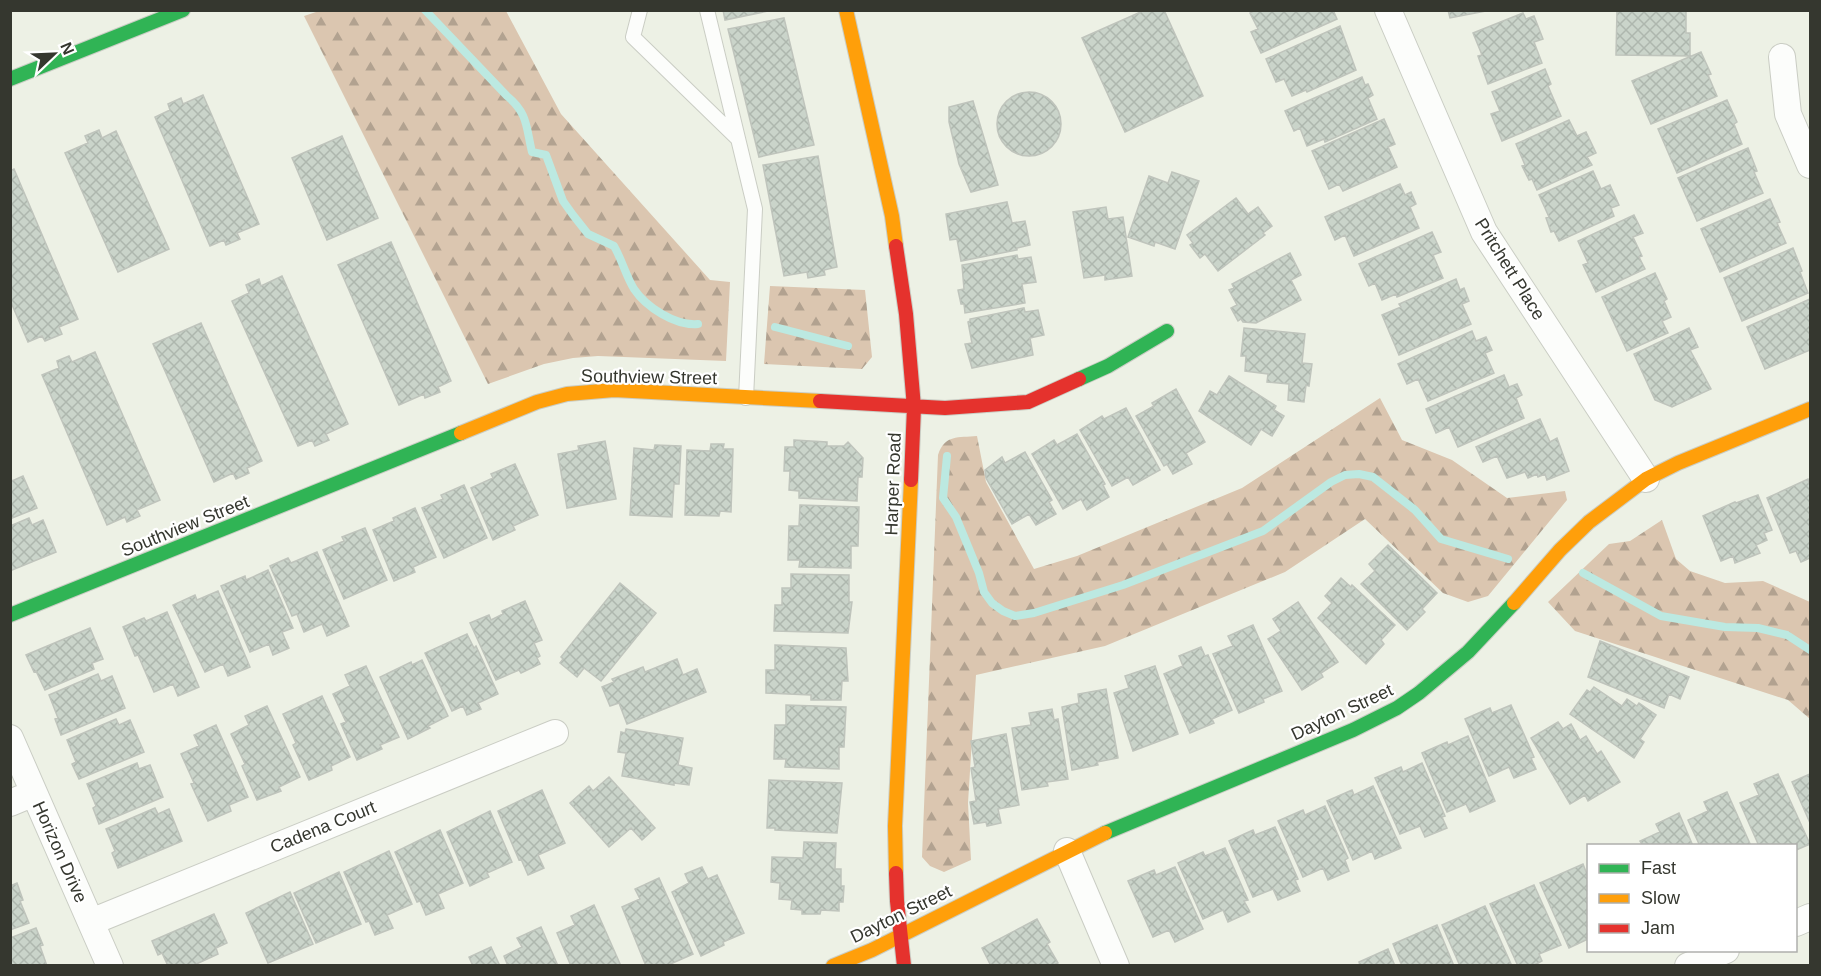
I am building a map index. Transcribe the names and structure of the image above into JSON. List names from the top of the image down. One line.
{"streets":{"street":["Pritchett Place","Southview Street","Harper Road","Dayton Street","Cadena Court","Horizon Drive"]},"crossings":[["Pritchett Place","Dayton Street"],["Southview Street","Harper Road"],["Harper Road","Dayton Street"],["Cadena Court","Horizon Drive"]],"legend":["Fast","Slow","Jam"],"north":"top right"}
